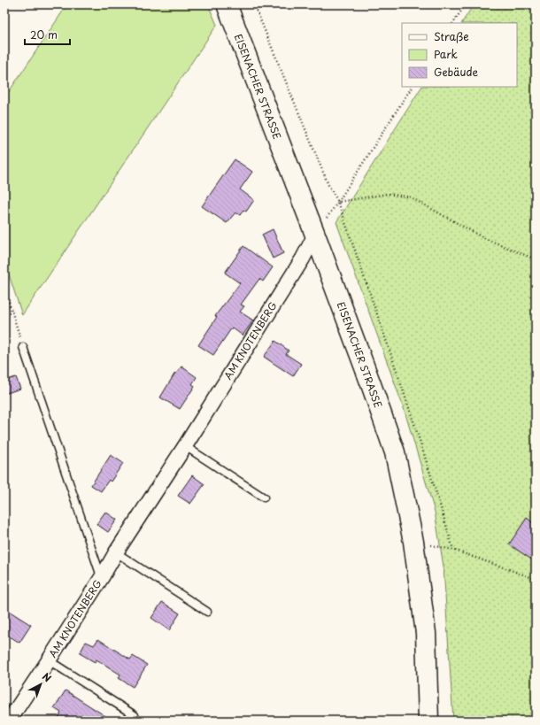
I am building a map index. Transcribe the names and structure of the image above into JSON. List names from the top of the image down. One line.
{"streets":{"main road":["EISENACHER STRASSE"],"street":["AM KNOTENBERG"]},"crossings":[["EISENACHER STRASSE","AM KNOTENBERG"]],"legend":["Straße","Park","Gebäude"],"scale_bar":"20 m","north":"top right"}
